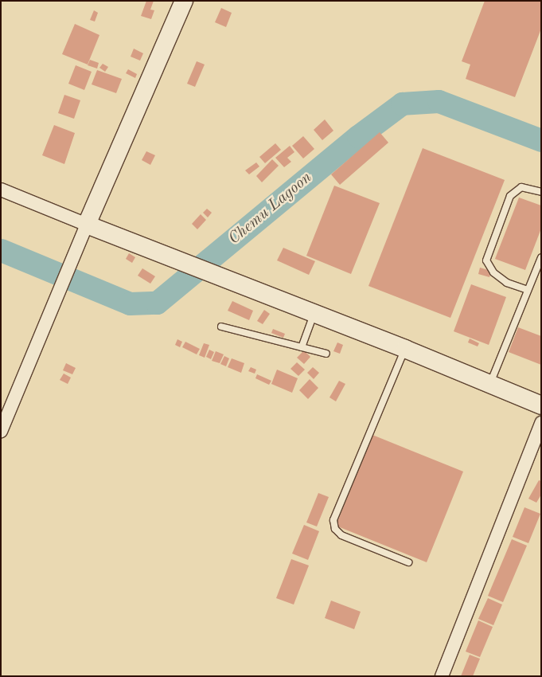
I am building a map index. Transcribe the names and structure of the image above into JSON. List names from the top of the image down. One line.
{"water":["Chemu Lagoon"]}
